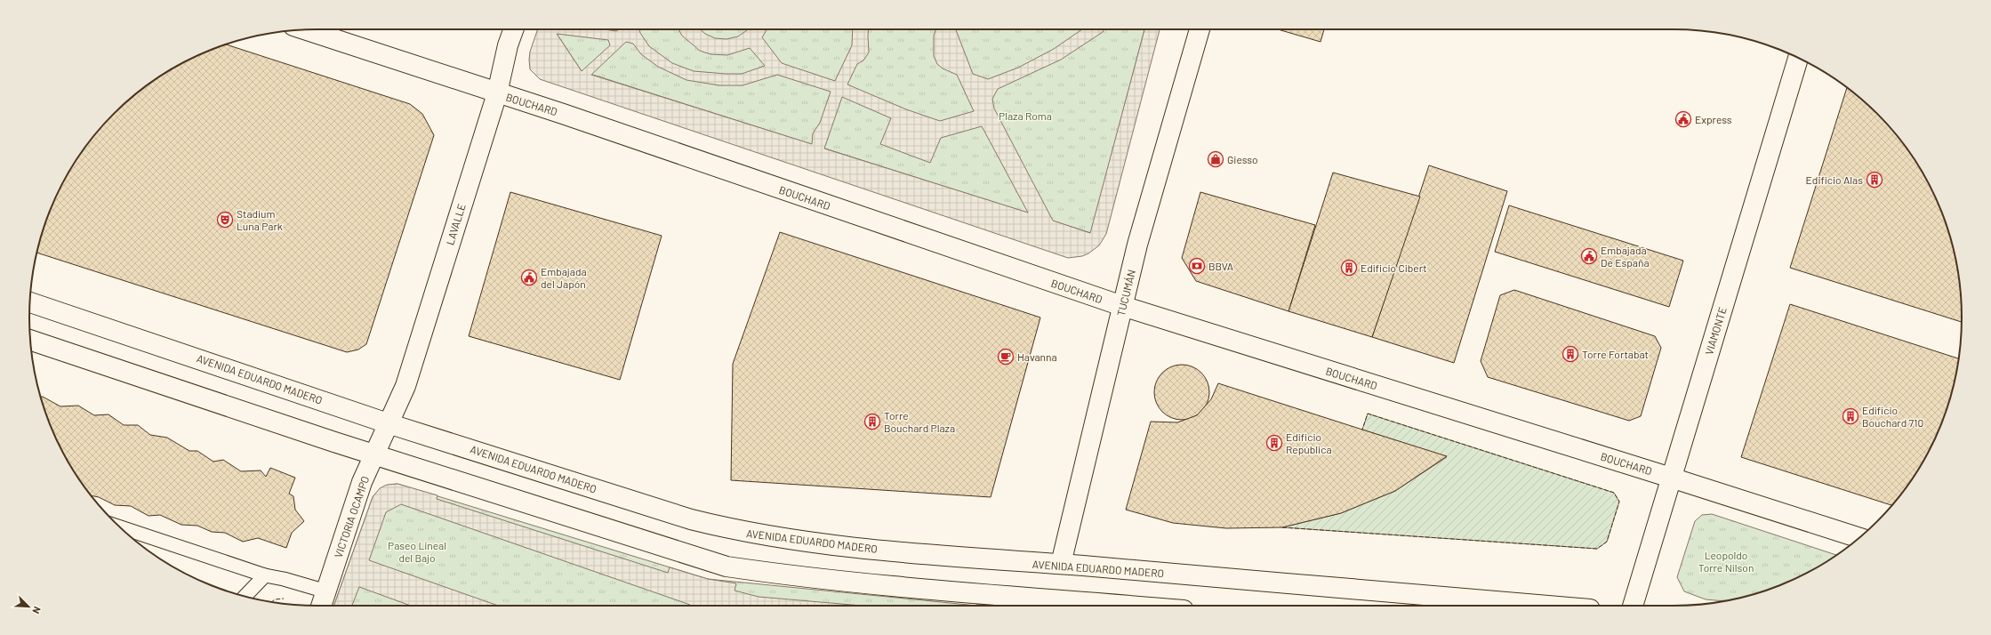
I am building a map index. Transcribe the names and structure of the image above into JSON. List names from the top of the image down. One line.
{"streets":{"street":["BOUCHARD","LAVALLE","TUCUMÁN","VIAMONTE","AVENIDA EDUARDO MADERO","VICTORIA OCAMPO"]},"crossings":[["BOUCHARD","LAVALLE"],["BOUCHARD","TUCUMÁN"],["BOUCHARD","VIAMONTE"],["LAVALLE","AVENIDA EDUARDO MADERO"],["LAVALLE","VICTORIA OCAMPO"],["TUCUMÁN","AVENIDA EDUARDO MADERO"],["AVENIDA EDUARDO MADERO","VICTORIA OCAMPO"]],"parks":["Plaza Roma","Paseo Lineal del Bajo","Leopoldo Torre Nilson"],"places":{"public building":["Express","Embajada De España","Embajada del Japón"],"shop":["Giesso"],"building":["Edificio Alas","Edificio Cibert","Torre Fortabat","Edificio Bouchard 710","Torre Bouchard Plaza","Edificio República"],"theatre":["Stadium Luna Park"],"bank":["BBVA"],"cafe":["Havanna"]},"north":"bottom right"}
